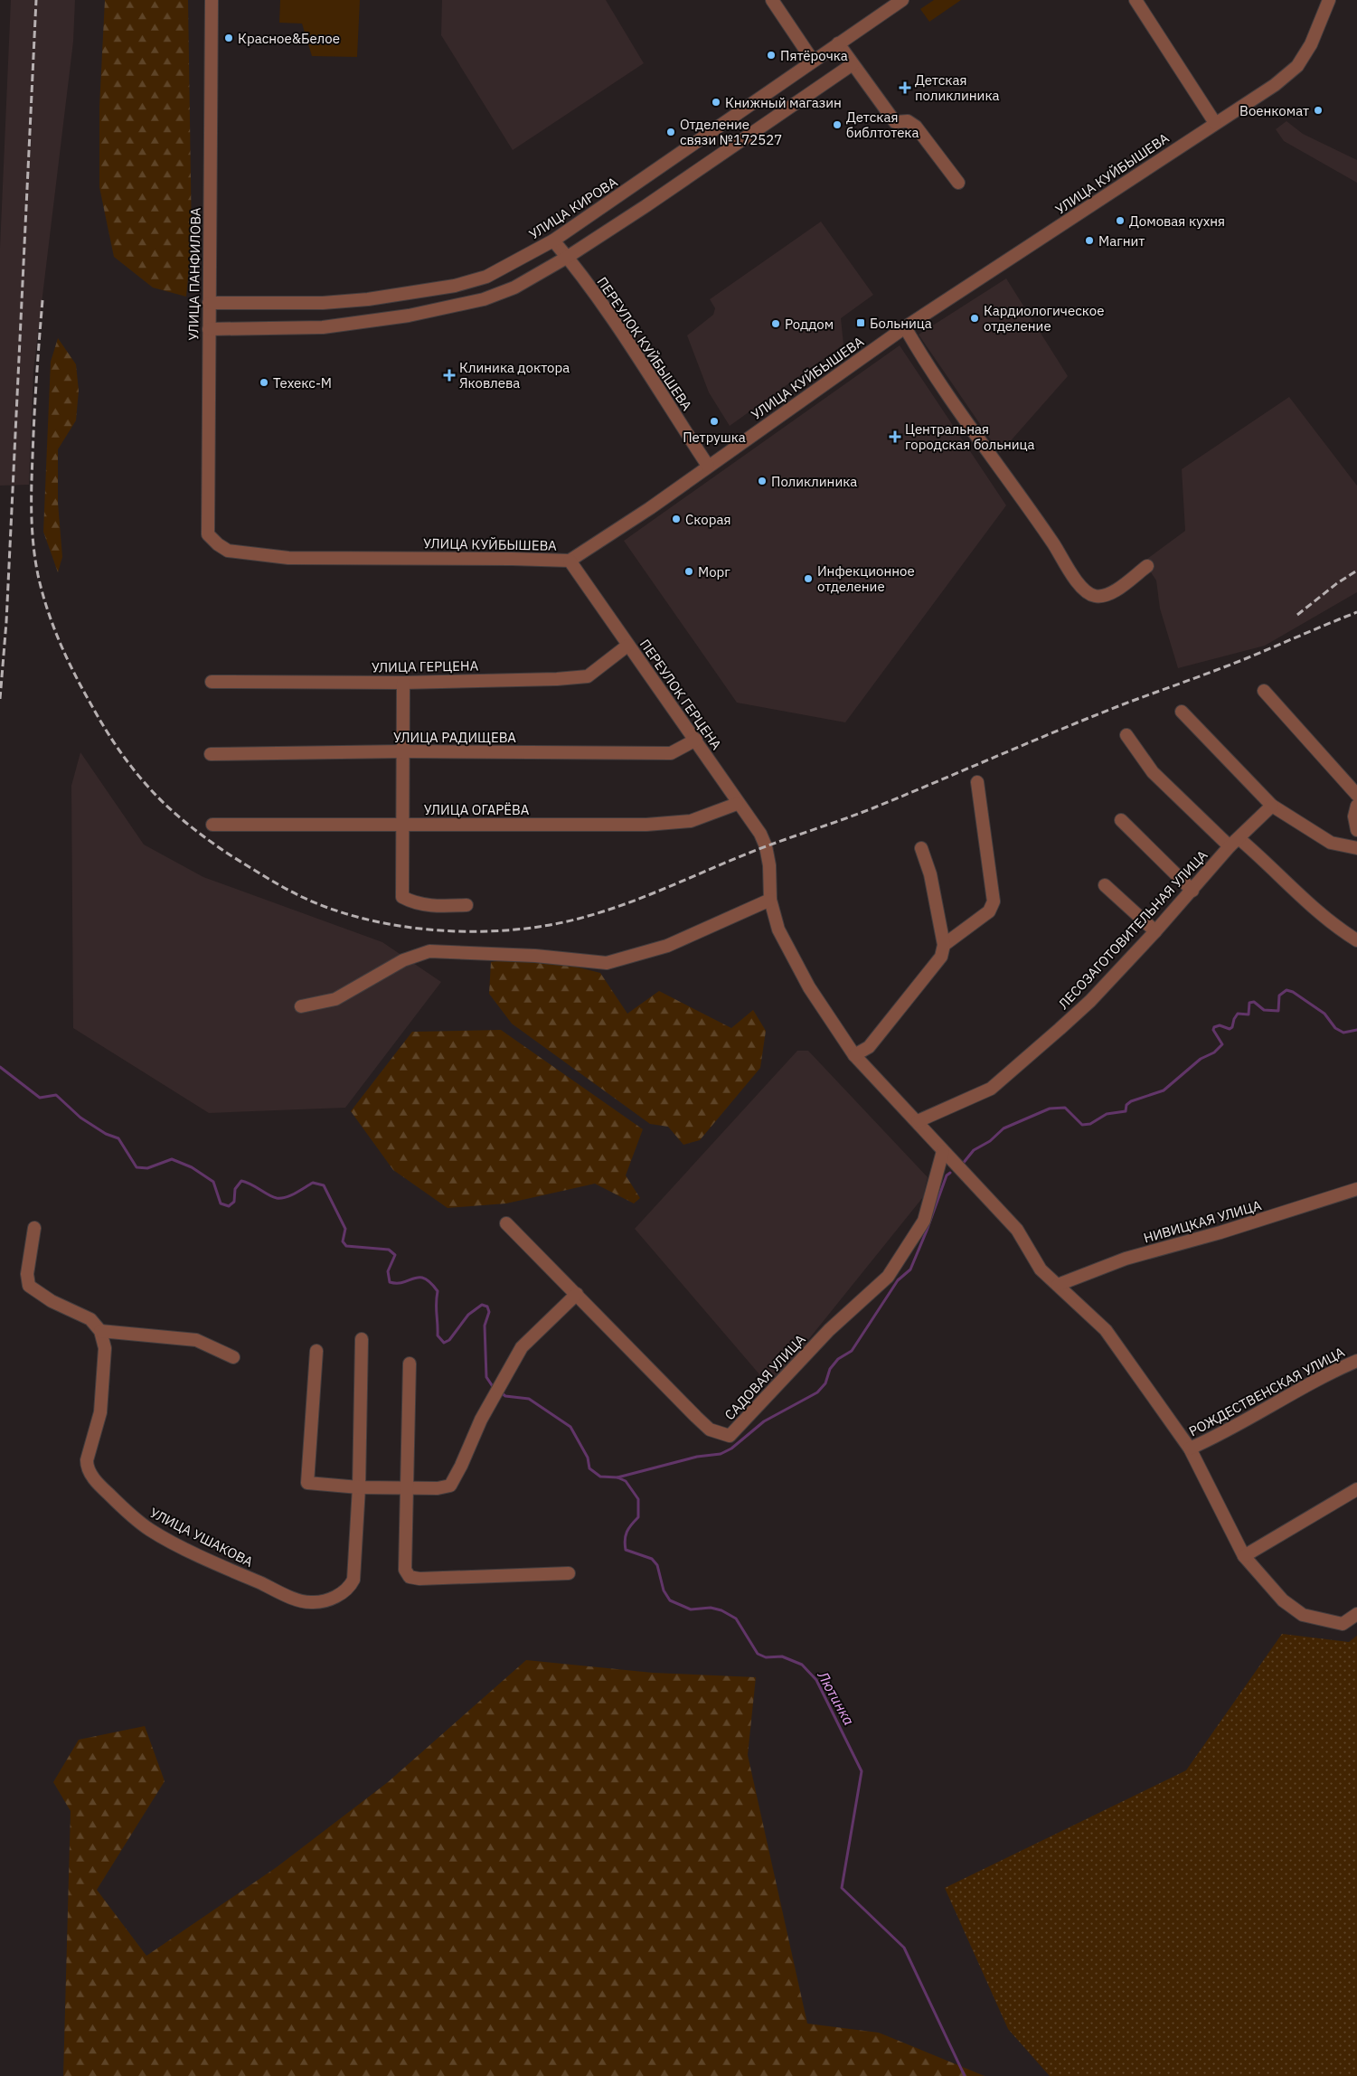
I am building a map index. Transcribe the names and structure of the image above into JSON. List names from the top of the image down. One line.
{"streets":{"street":["УЛИЦА КУЙБЫШЕВА","УЛИЦА КИРОВА","УЛИЦА ПАНФИЛОВА","ПЕРЕУЛОК КУЙБЫШЕВА","УЛИЦА ГЕРЦЕНА","ПЕРЕУЛОК ГЕРЦЕНА","УЛИЦА РАДИЩЕВА","УЛИЦА ОГАРЁВА","ЛЕСОЗАГОТОВИТЕЛЬНАЯ УЛИЦА","НИВИЦКАЯ УЛИЦА","САДОВАЯ УЛИЦА","РОЖДЕСТВЕНСКАЯ УЛИЦА","УЛИЦА УШАКОВА"]},"crossings":[["УЛИЦА КУЙБЫШЕВА","УЛИЦА ПАНФИЛОВА"],["УЛИЦА КУЙБЫШЕВА","ПЕРЕУЛОК КУЙБЫШЕВА"],["УЛИЦА КУЙБЫШЕВА","ПЕРЕУЛОК ГЕРЦЕНА"],["УЛИЦА КИРОВА","УЛИЦА ПАНФИЛОВА"],["УЛИЦА КИРОВА","ПЕРЕУЛОК КУЙБЫШЕВА"],["УЛИЦА ГЕРЦЕНА","ПЕРЕУЛОК ГЕРЦЕНА"],["ПЕРЕУЛОК ГЕРЦЕНА","УЛИЦА РАДИЩЕВА"],["ПЕРЕУЛОК ГЕРЦЕНА","УЛИЦА ОГАРЁВА"]],"water":["Лютинка"],"places":{"other":["Красное&Белое","Пятёрочка","Книжный магазин","Военкомат","Детская библтотека","Отделение связи №172527","Домовая кухня","Магнит","Кардиологическое отделение","Роддом","Техекс-М","Петрушка","Поликлиника","Скорая","Морг","Инфекционное отделение"],"health":["Детская поликлиника","Клиника доктора Яковлева","Центральная городская больница"],"transit":["Больница"]}}
